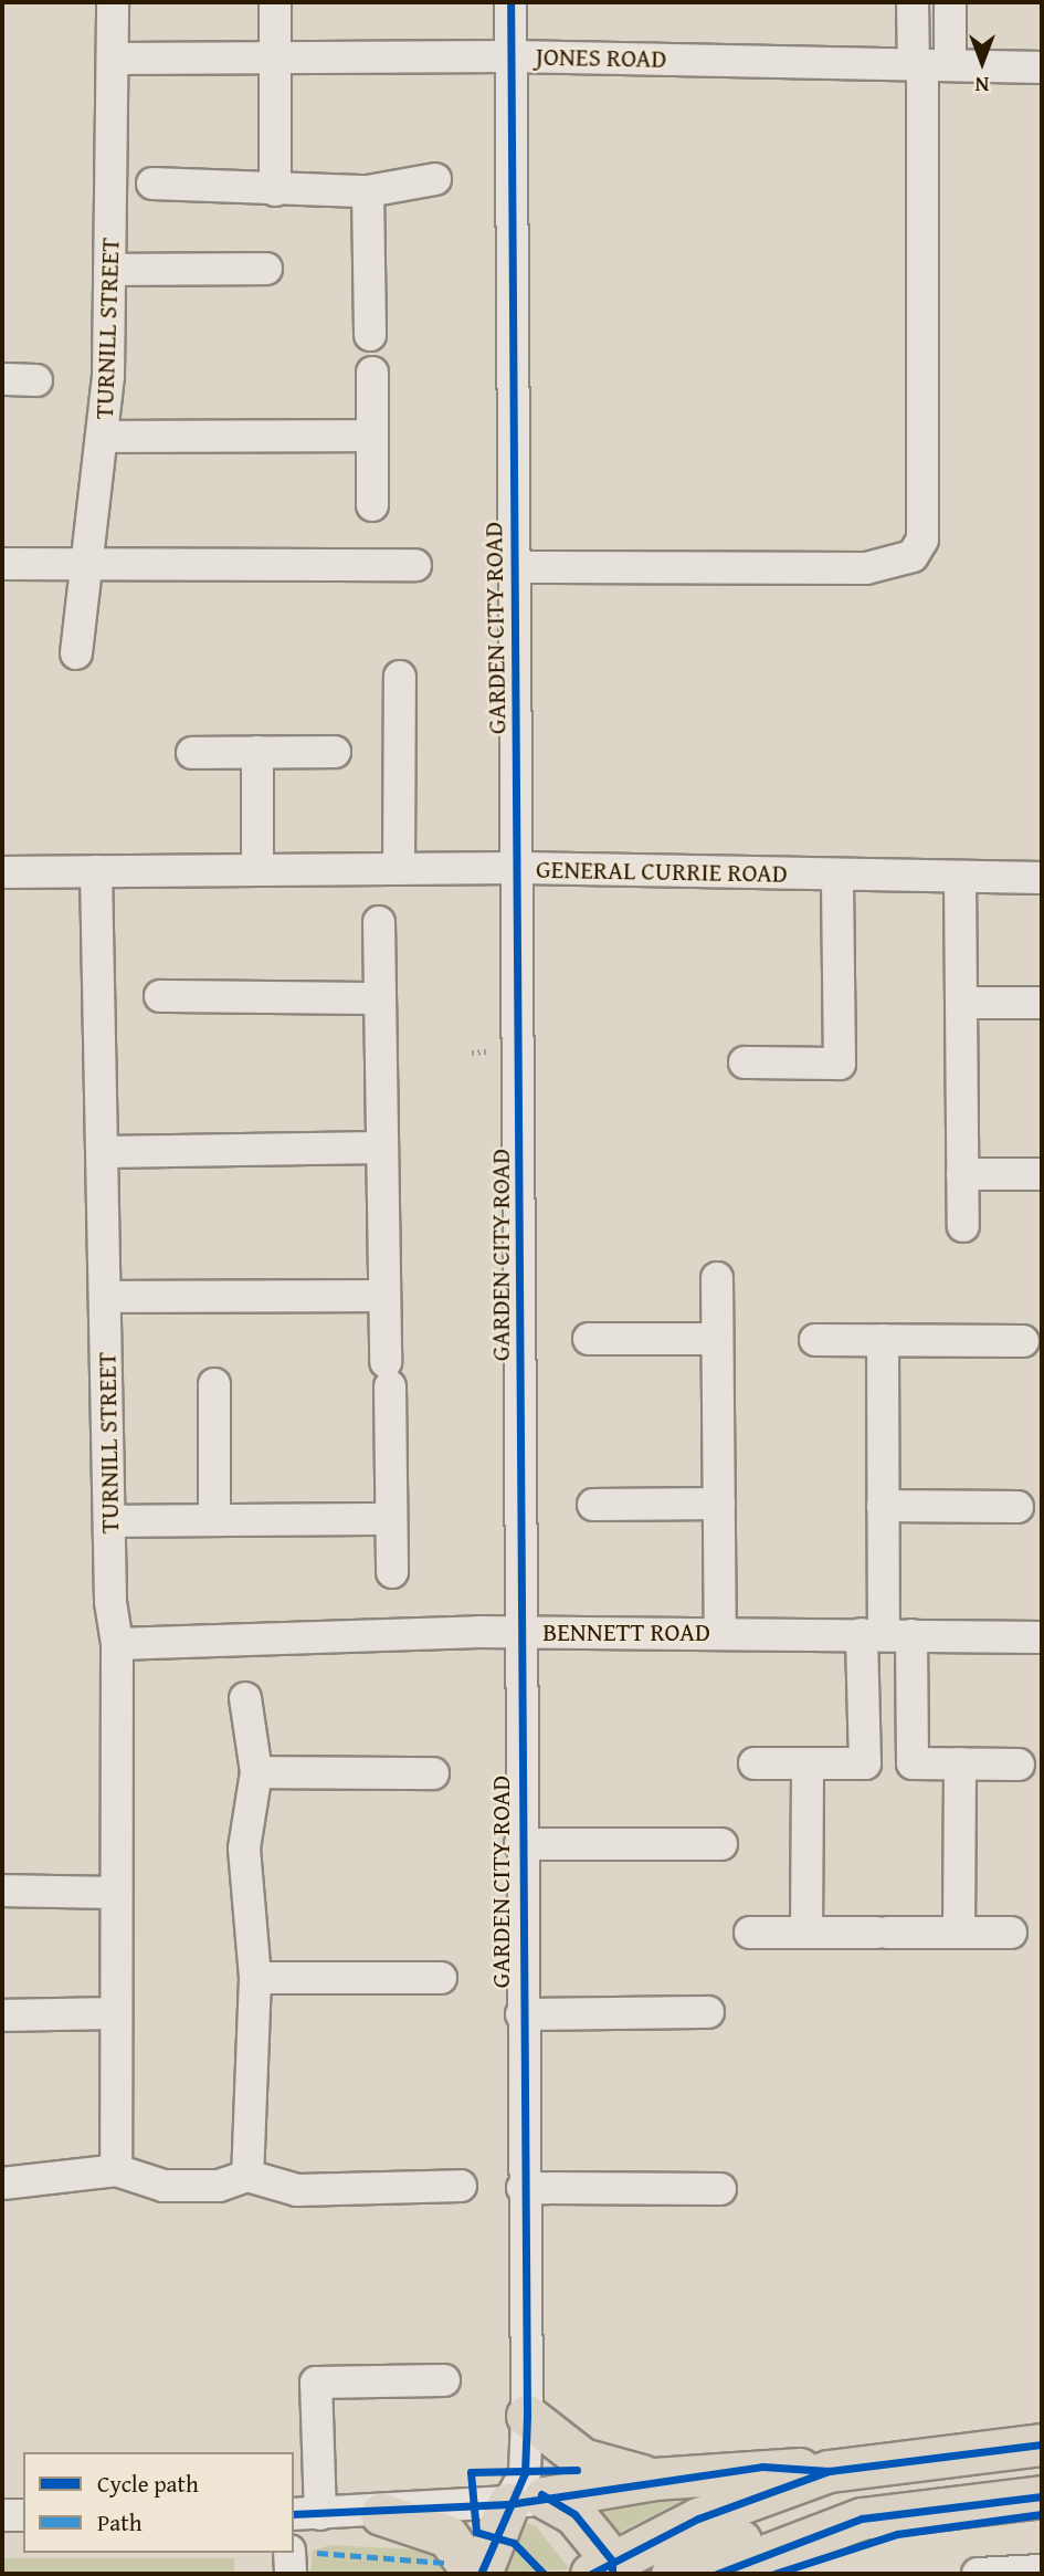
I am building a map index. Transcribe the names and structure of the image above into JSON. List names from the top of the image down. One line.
{"streets":{"street":["JONES ROAD","TURNILL STREET","GARDEN CITY ROAD","GENERAL CURRIE ROAD","BENNETT ROAD"]},"crossings":[["JONES ROAD","TURNILL STREET"],["JONES ROAD","GARDEN CITY ROAD"],["TURNILL STREET","GENERAL CURRIE ROAD"],["TURNILL STREET","BENNETT ROAD"],["GARDEN CITY ROAD","GENERAL CURRIE ROAD"],["GARDEN CITY ROAD","BENNETT ROAD"]],"legend":["Cycle path","Path"],"north":"bottom"}
